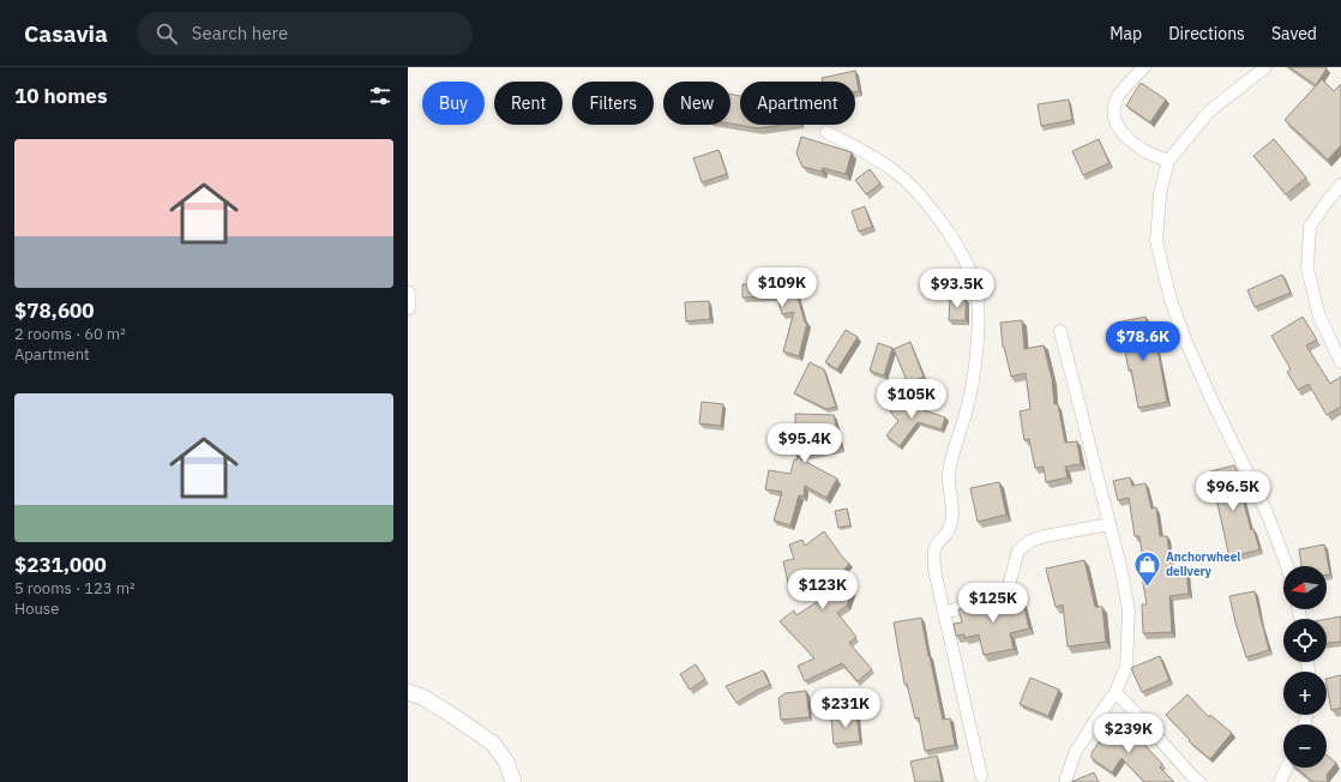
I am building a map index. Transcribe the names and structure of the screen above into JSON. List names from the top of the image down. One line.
{"places":{"shop":["Anchorwheel delivery"]},"north":"left","page":{"header":"Casavia","search":"Search here","nav":["Map","Directions","Saved"],"heading":"10 homes","chip":["Buy","Rent","Filters","New","Apartment"],"list":[{"name":"$78,600","note":"2 rooms · 60 m² · Apartment"},{"name":"$231,000","note":"5 rooms · 123 m² · House"}],"price":["$109K","$93.5K","$78.6K","$105K","$95.4K","$96.5K","$123K","$125K","$231K","$239K"],"map_buttons":["+","−"]}}
